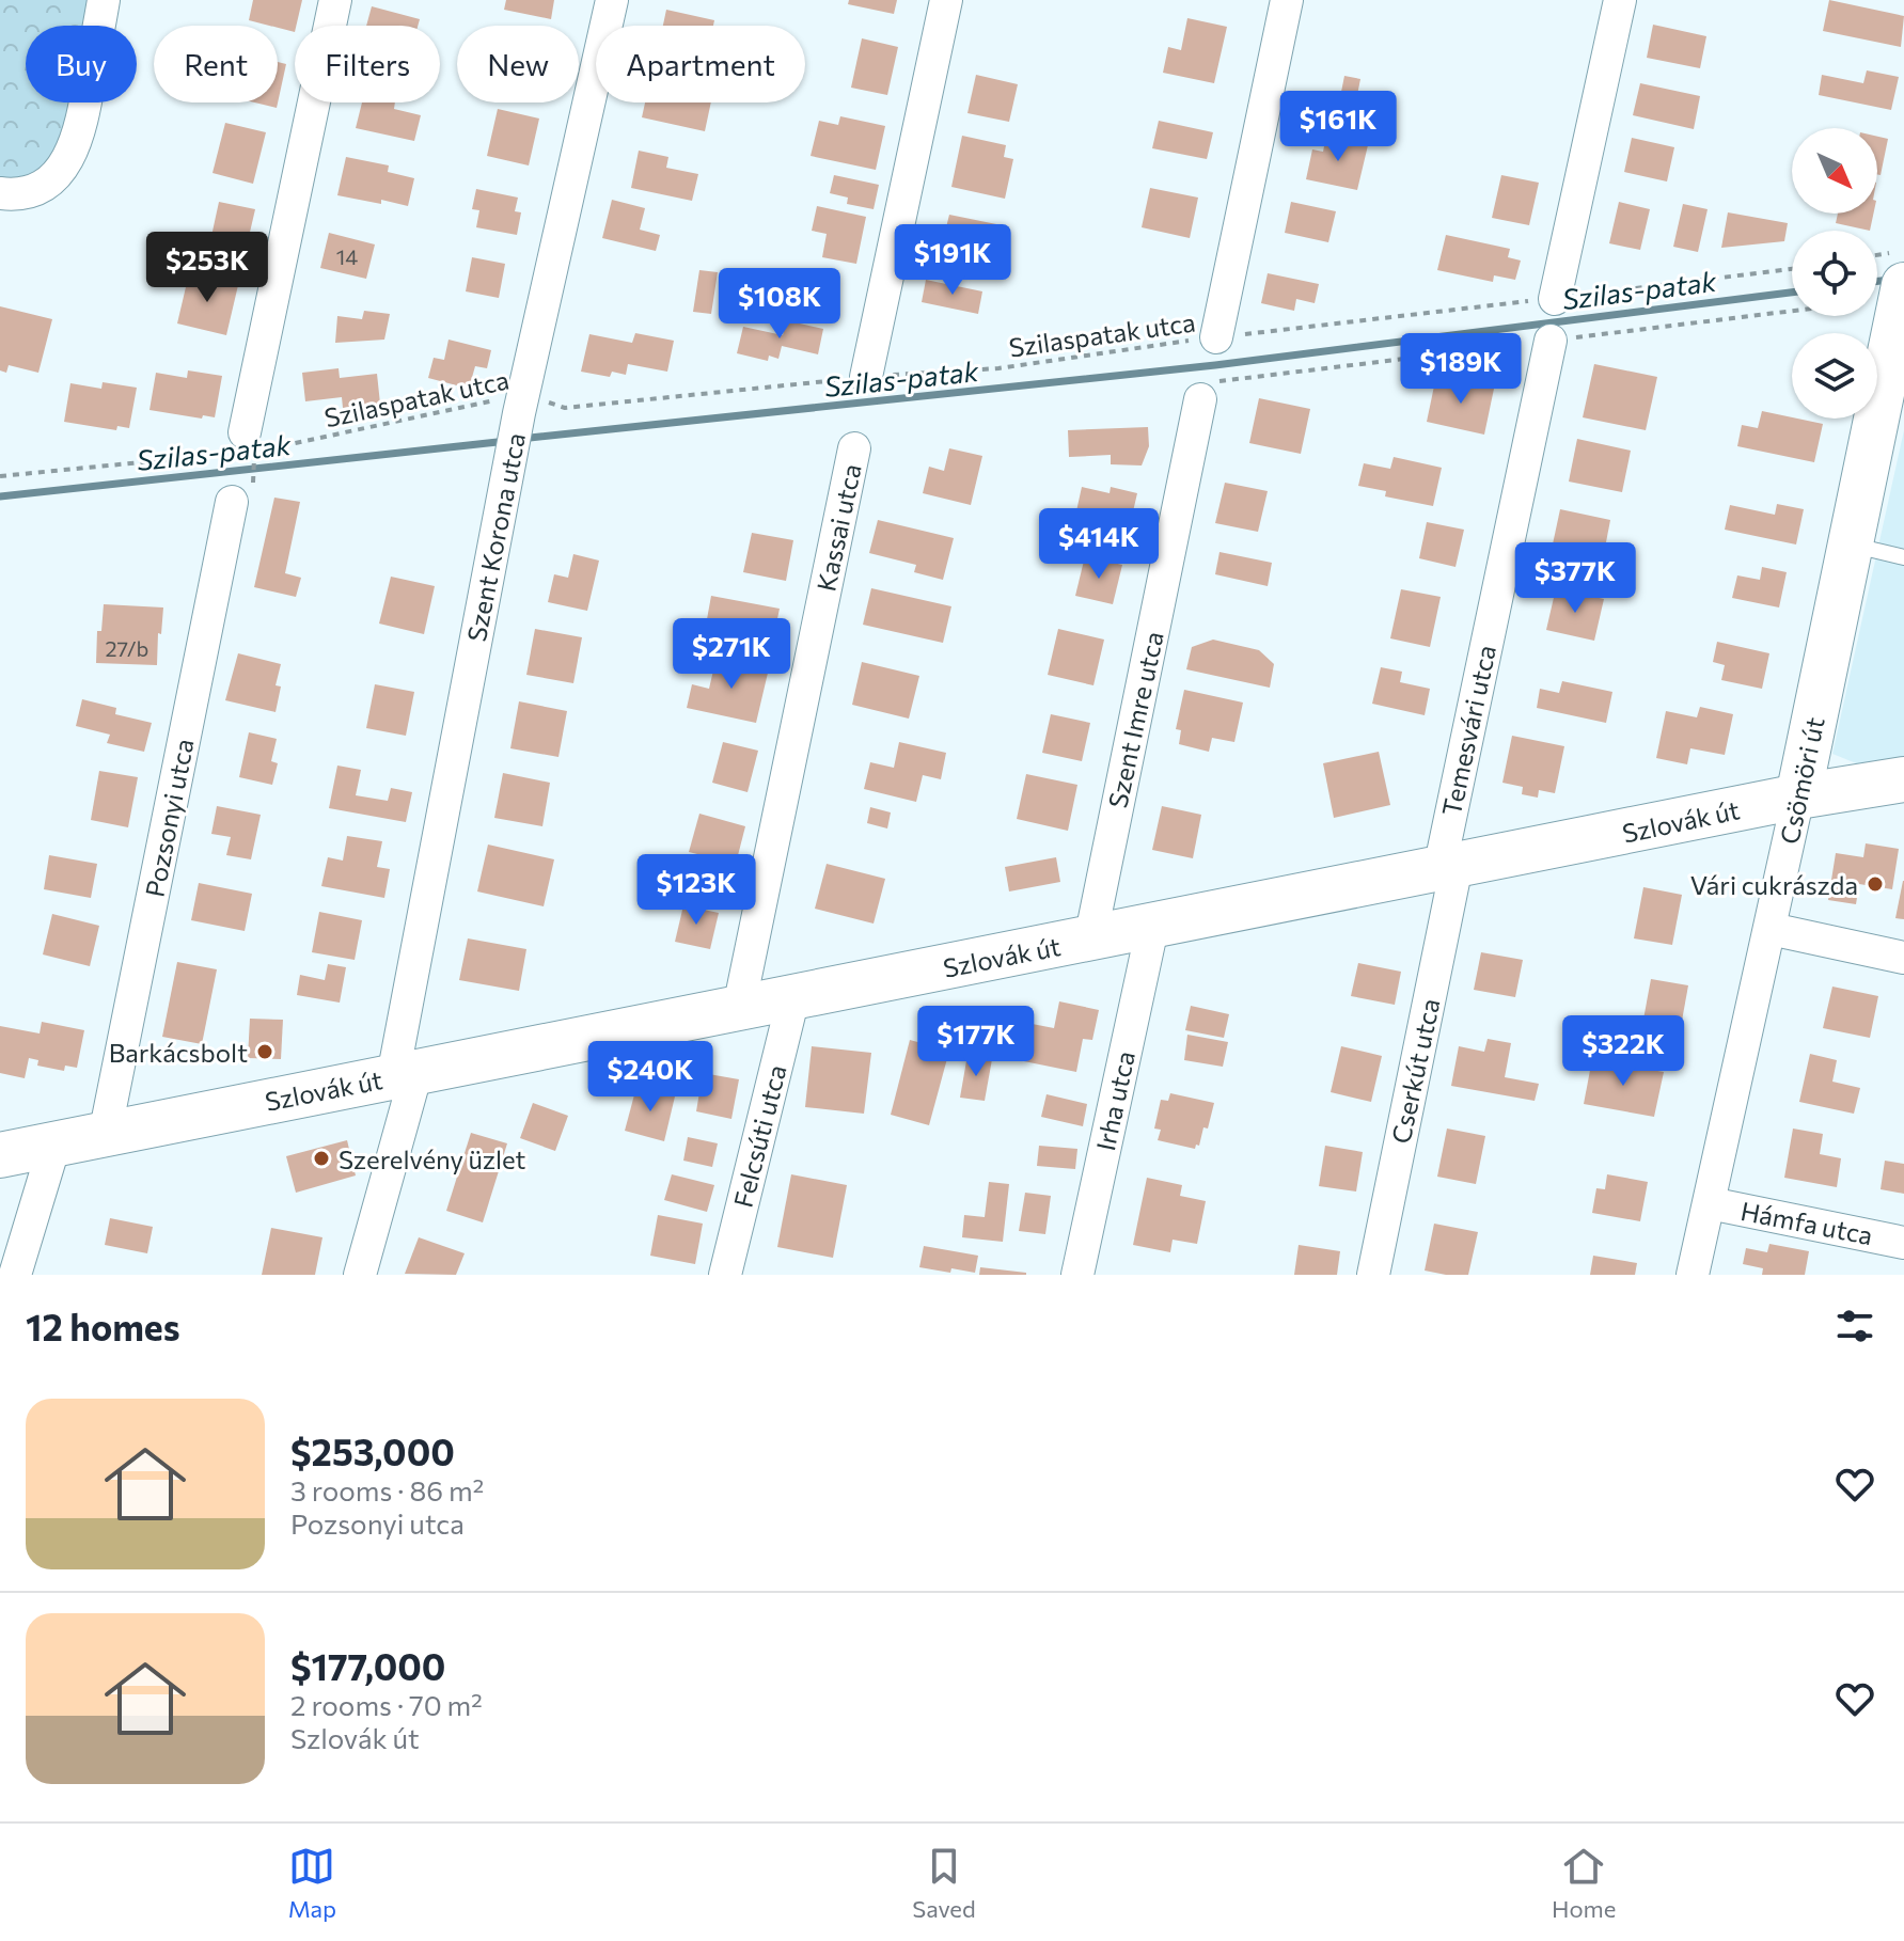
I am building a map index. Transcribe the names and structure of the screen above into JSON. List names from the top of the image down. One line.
{"streets":{"main road":["Csömöri út","Szlovák út"],"street":["Kassai utca","Szent Korona utca","Szent Imre utca","Temesvári utca","Pozsonyi utca","Cserkút utca","Irha utca","Felcsúti utca","Hámfa utca"],"path":["Szilaspatak utca"]},"crossings":[["Szilaspatak utca","Szent Korona utca"],["Kassai utca","Szlovák út"],["Szent Korona utca","Szlovák út"],["Szent Imre utca","Szlovák út"],["Temesvári utca","Szlovák út"],["Temesvári utca","Cserkút utca"],["Csömöri út","Szlovák út"],["Csömöri út","Hámfa utca"],["Pozsonyi utca","Szlovák út"],["Szlovák út","Cserkút utca"],["Szlovák út","Irha utca"],["Szlovák út","Felcsúti utca"]],"water":["Szilas-patak"],"places":["Vári cukrászda","Barkácsbolt","Szerelvény üzlet"],"house_numbers":["14","27/b"],"north":"bottom right","page":{"chip":["Buy","Rent","Filters","New","Apartment"],"price":["$161K","$191K","$253K","$108K","$189K","$414K","$377K","$271K","$123K","$177K","$322K","$240K"],"heading":"12 homes","list":[{"name":"$253,000","note":"3 rooms · 86 m² · Pozsonyi utca"},{"name":"$177,000","note":"2 rooms · 70 m² · Szlovák út"}],"tabs":["Map","Saved","Home"]}}
